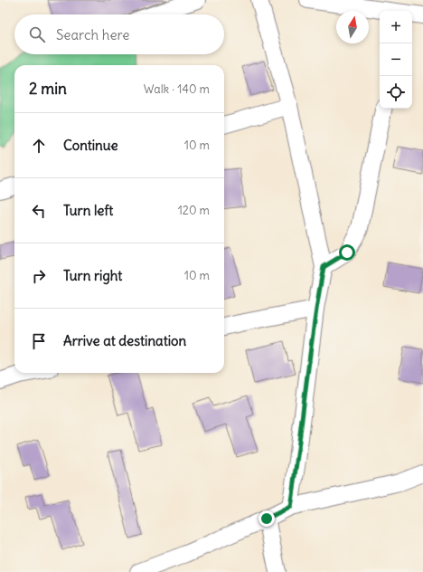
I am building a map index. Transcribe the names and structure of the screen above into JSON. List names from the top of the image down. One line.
{"north":"top","page":{"map_buttons":["+","−"],"search":"Search here","heading":["2 min","Walk · 140 m"],"list":[["Continue","10 m"],["Turn left","120 m"],["Turn right","10 m"],"Arrive at destination"]}}
